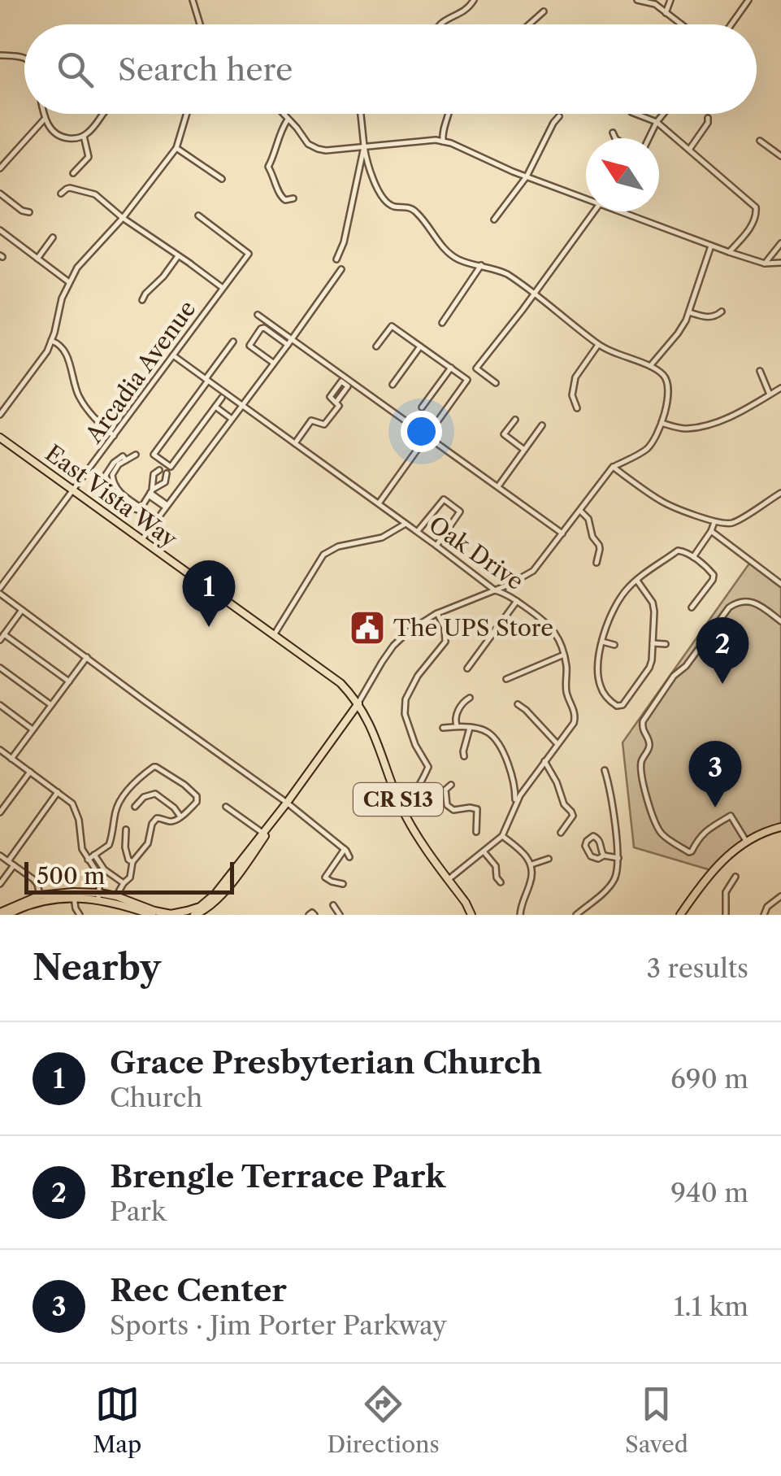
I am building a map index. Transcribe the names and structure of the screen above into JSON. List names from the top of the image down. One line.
{"streets":{"main road":["East Vista Way","CR S13"],"street":["Arcadia Avenue","Oak Drive"]},"crossings":[["Arcadia Avenue","East Vista Way"],["Arcadia Avenue","Oak Drive"],["East Vista Way","Oak Drive"]],"places":{"public building":["The UPS Store"]},"scale_bar":"500 m","north":"top left","page":{"search":"Search here","pins":["1","2","3"],"scale":"500 m","heading":["Nearby","3 results"],"list":[{"mark":"1","name":"Grace Presbyterian Church","note":"Church","value":"690 m"},{"mark":"2","name":"Brengle Terrace Park","note":"Park","value":"940 m"},{"mark":"3","name":"Rec Center","note":"Sports · Jim Porter Parkway","value":"1.1 km"}],"nav":["Map","Directions","Saved"]}}
